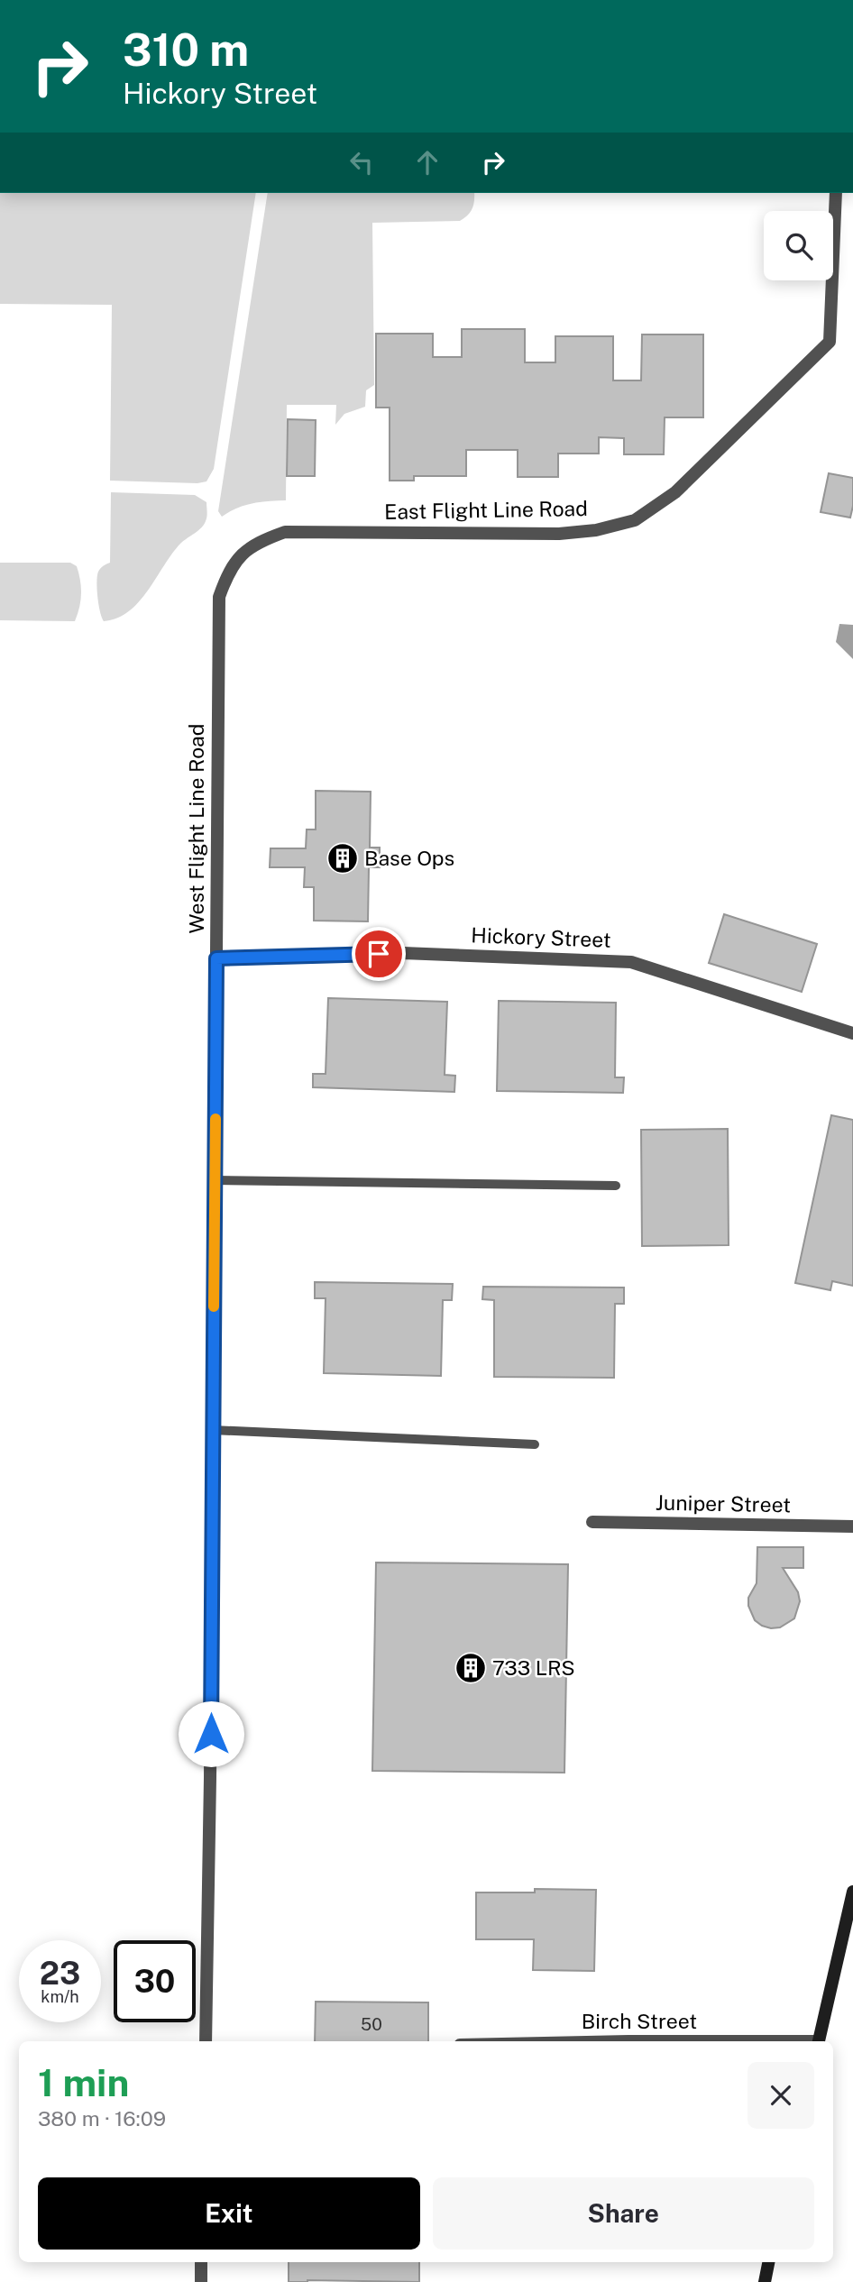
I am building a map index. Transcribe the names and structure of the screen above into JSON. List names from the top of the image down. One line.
{"streets":{"street":["East Flight Line Road","West Flight Line Road","Hickory Street","Juniper Street"]},"crossings":[["East Flight Line Road","West Flight Line Road"],["West Flight Line Road","Hickory Street"]],"places":{"building":["Base Ops","733 LRS"]},"house_numbers":["50"],"page":{"turn":["310 m","Hickory Street"],"speed":"23 km/h","limit":"30","heading":["1 min","380 m · 16:09"],"buttons":["Exit","Share"]}}
